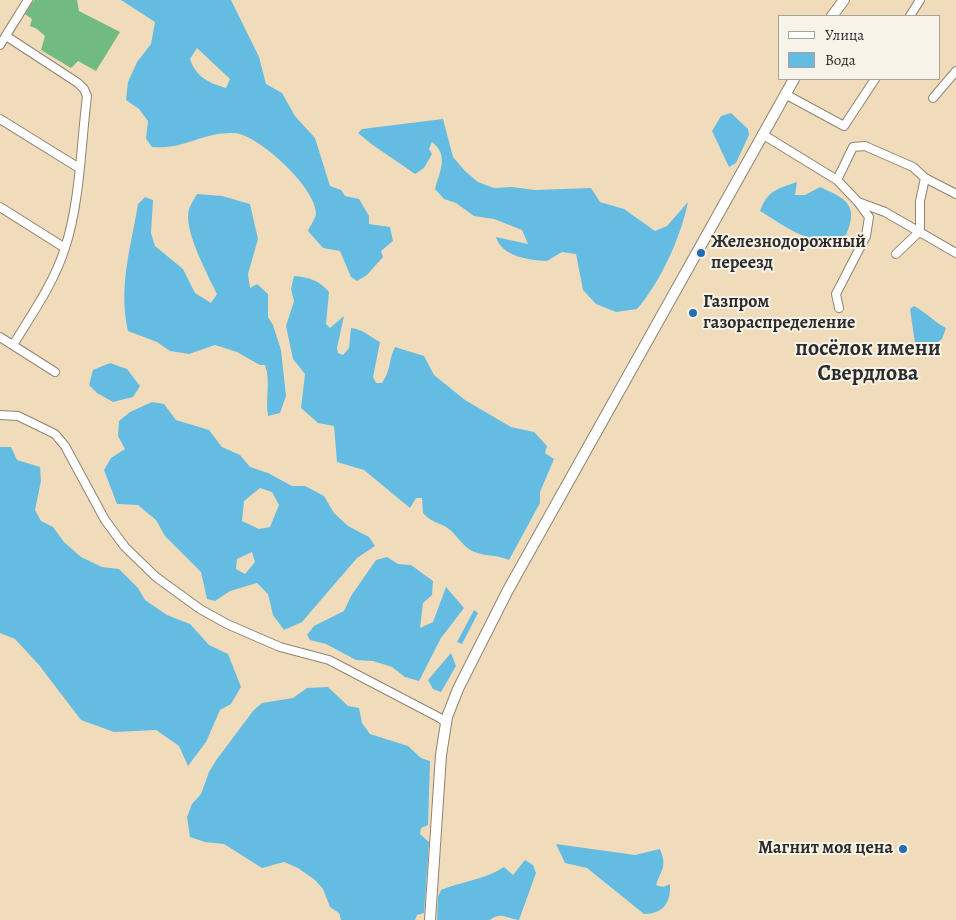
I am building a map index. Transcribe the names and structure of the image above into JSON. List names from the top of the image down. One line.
{"districts":["посёлок имени Свердлова"],"places":["Железнодорожный переезд","Газпром газораспределение","Магнит моя цена"],"legend":["Улица","Вода"]}
